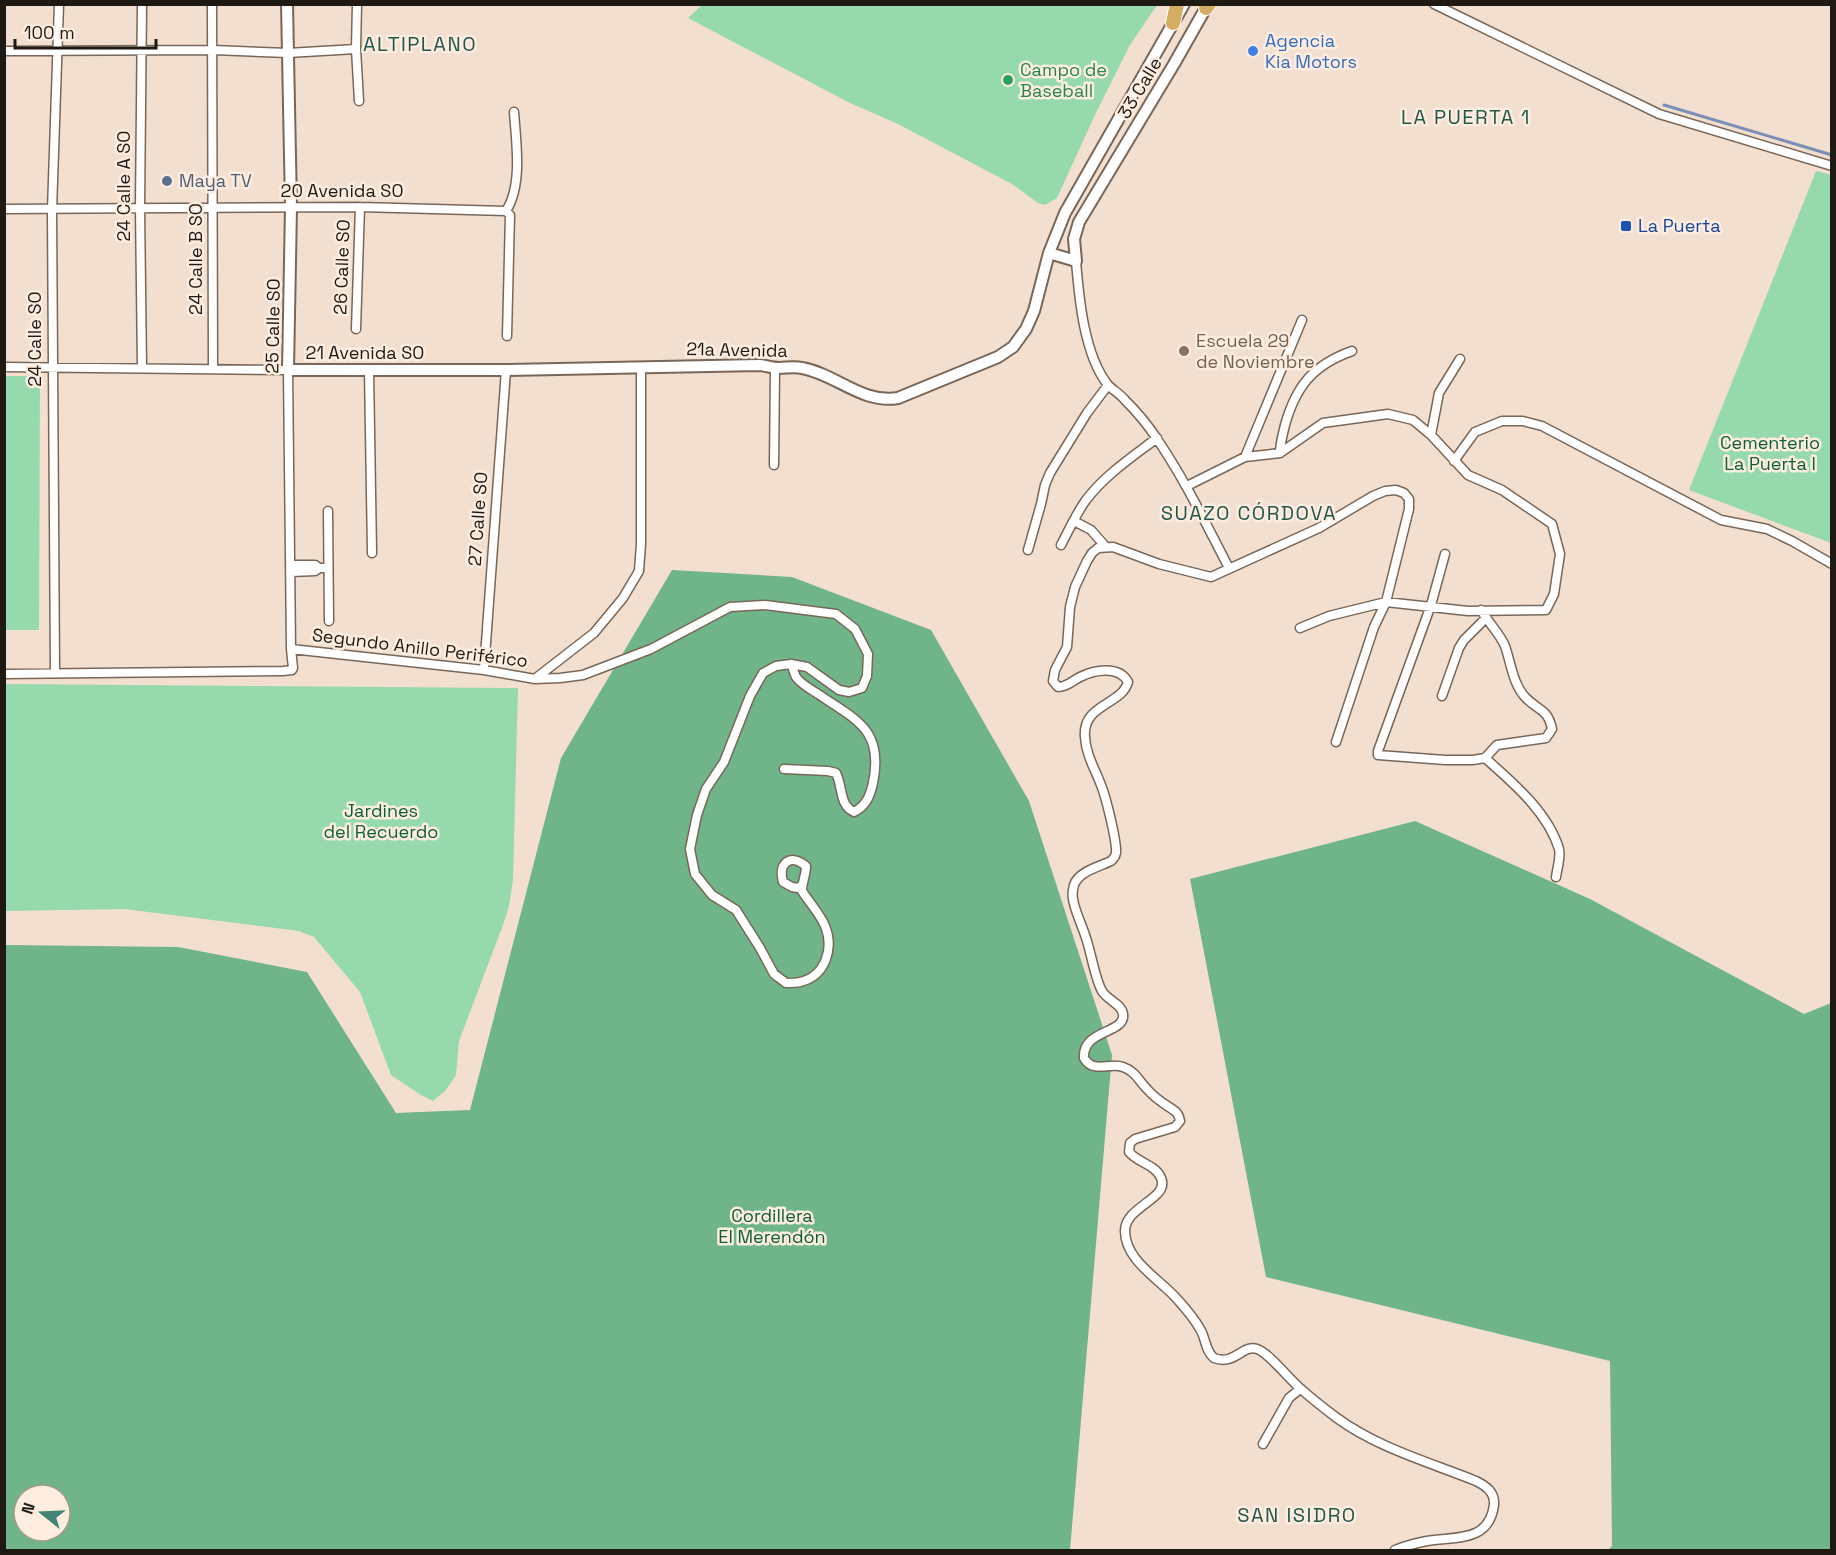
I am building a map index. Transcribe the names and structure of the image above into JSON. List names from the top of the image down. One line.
{"streets":{"street":["33 Calle","24 Calle A SO","20 Avenida SO","24 Calle B SO","26 Calle SO","25 Calle SO","24 Calle SO","21a Avenida","21 Avenida SO","27 Calle SO","Segundo Anillo Periférico"]},"crossings":[["24 Calle A SO","20 Avenida SO"],["24 Calle A SO","21 Avenida SO"],["20 Avenida SO","24 Calle B SO"],["20 Avenida SO","26 Calle SO"],["20 Avenida SO","25 Calle SO"],["20 Avenida SO","24 Calle SO"],["24 Calle B SO","21 Avenida SO"],["25 Calle SO","21 Avenida SO"],["25 Calle SO","Segundo Anillo Periférico"],["24 Calle SO","21 Avenida SO"],["24 Calle SO","Segundo Anillo Periférico"],["21a Avenida","21 Avenida SO"],["21a Avenida","Segundo Anillo Periférico"],["21 Avenida SO","27 Calle SO"],["21 Avenida SO","Segundo Anillo Periférico"],["27 Calle SO","Segundo Anillo Periférico"]],"districts":["ALTIPLANO","LA PUERTA 1","SUAZO CÓRDOVA","SAN ISIDRO"],"parks":["Cementerio La Puerta I","Jardines del Recuerdo","Cordillera El Merendón"],"places":{"other":["Agencia Kia Motors","Campo de Baseball","Maya TV","Escuela 29 de Noviembre"],"transit":["La Puerta"]},"scale_bar":"100 m","north":"left"}
